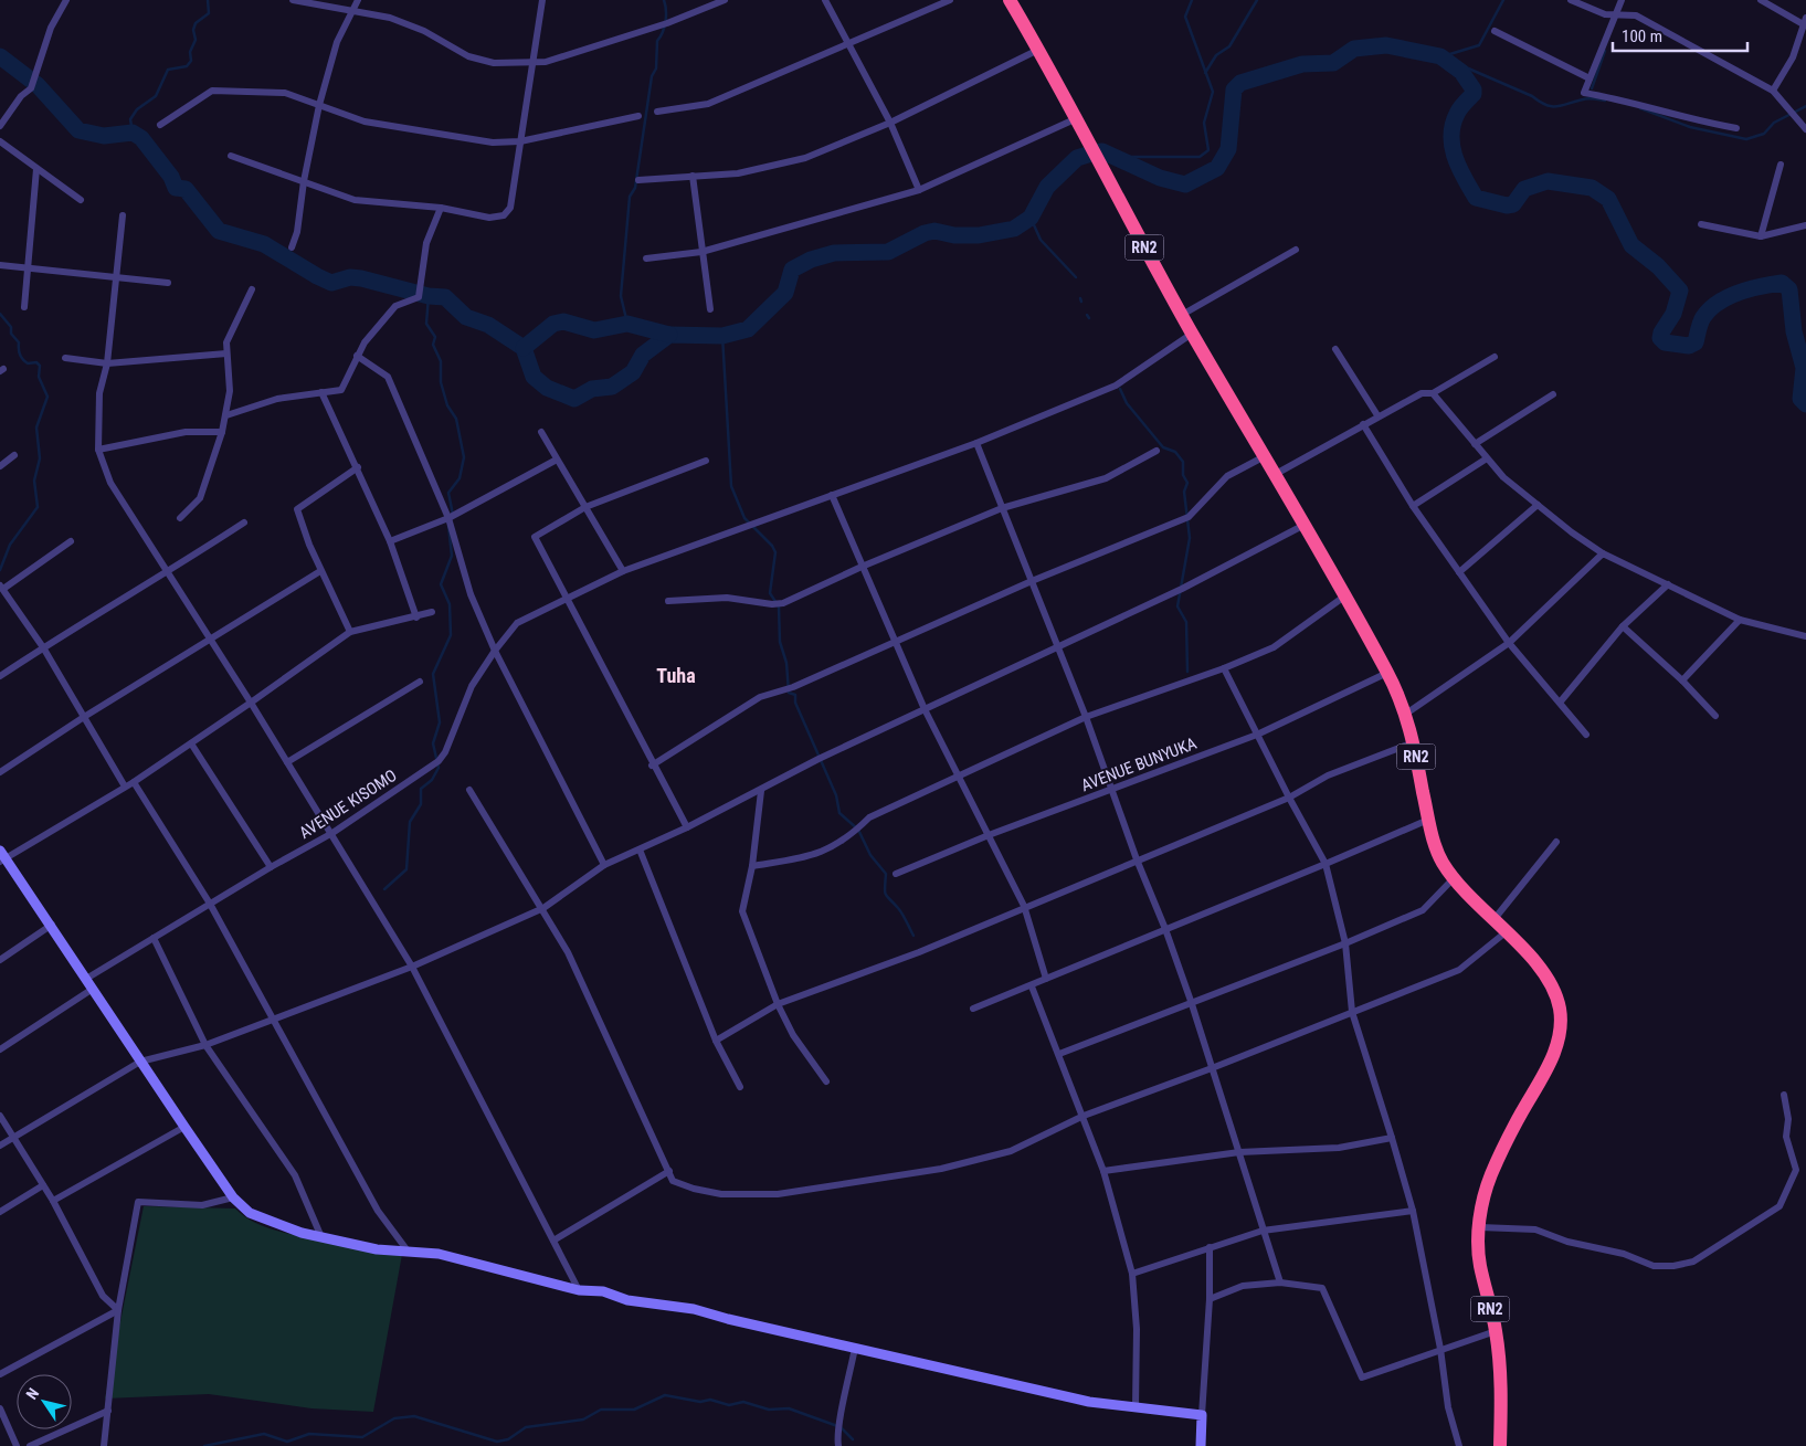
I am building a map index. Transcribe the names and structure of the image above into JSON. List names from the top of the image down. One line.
{"streets":{"highway":["RN2"],"street":["AVENUE BUNYUKA","AVENUE KISOMO"]},"crossings":[["RN2","AVENUE BUNYUKA"],["RN2","AVENUE KISOMO"]],"districts":["Tuha"],"scale_bar":"100 m","north":"top left"}
